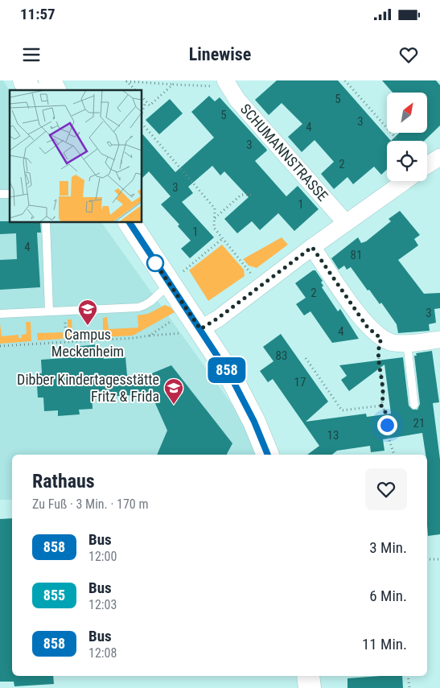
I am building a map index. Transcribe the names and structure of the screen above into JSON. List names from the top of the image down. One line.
{"streets":{"street":["SCHUMANNSTRASSE"]},"places":{"school or university":["Campus Meckenheim","Dibber Kindertagesstätte Fritz & Frida"]},"lines":["bus line 858"],"house_numbers":["5","5","3","4","3","2","3","1","1","4","81","2","3","4","83","17","21","13"],"north":"top right","page":{"status":"11:57","header":"Linewise","on_map":"858","heading":["Rathaus","Zu Fuß · 3 Min. · 170 m"],"list":[{"mark":"858","name":"Bus","note":"12:00","value":"3 Min."},{"mark":"855","name":"Bus","note":"12:03","value":"6 Min."},{"mark":"858","name":"Bus","note":"12:08","value":"11 Min."}]}}
